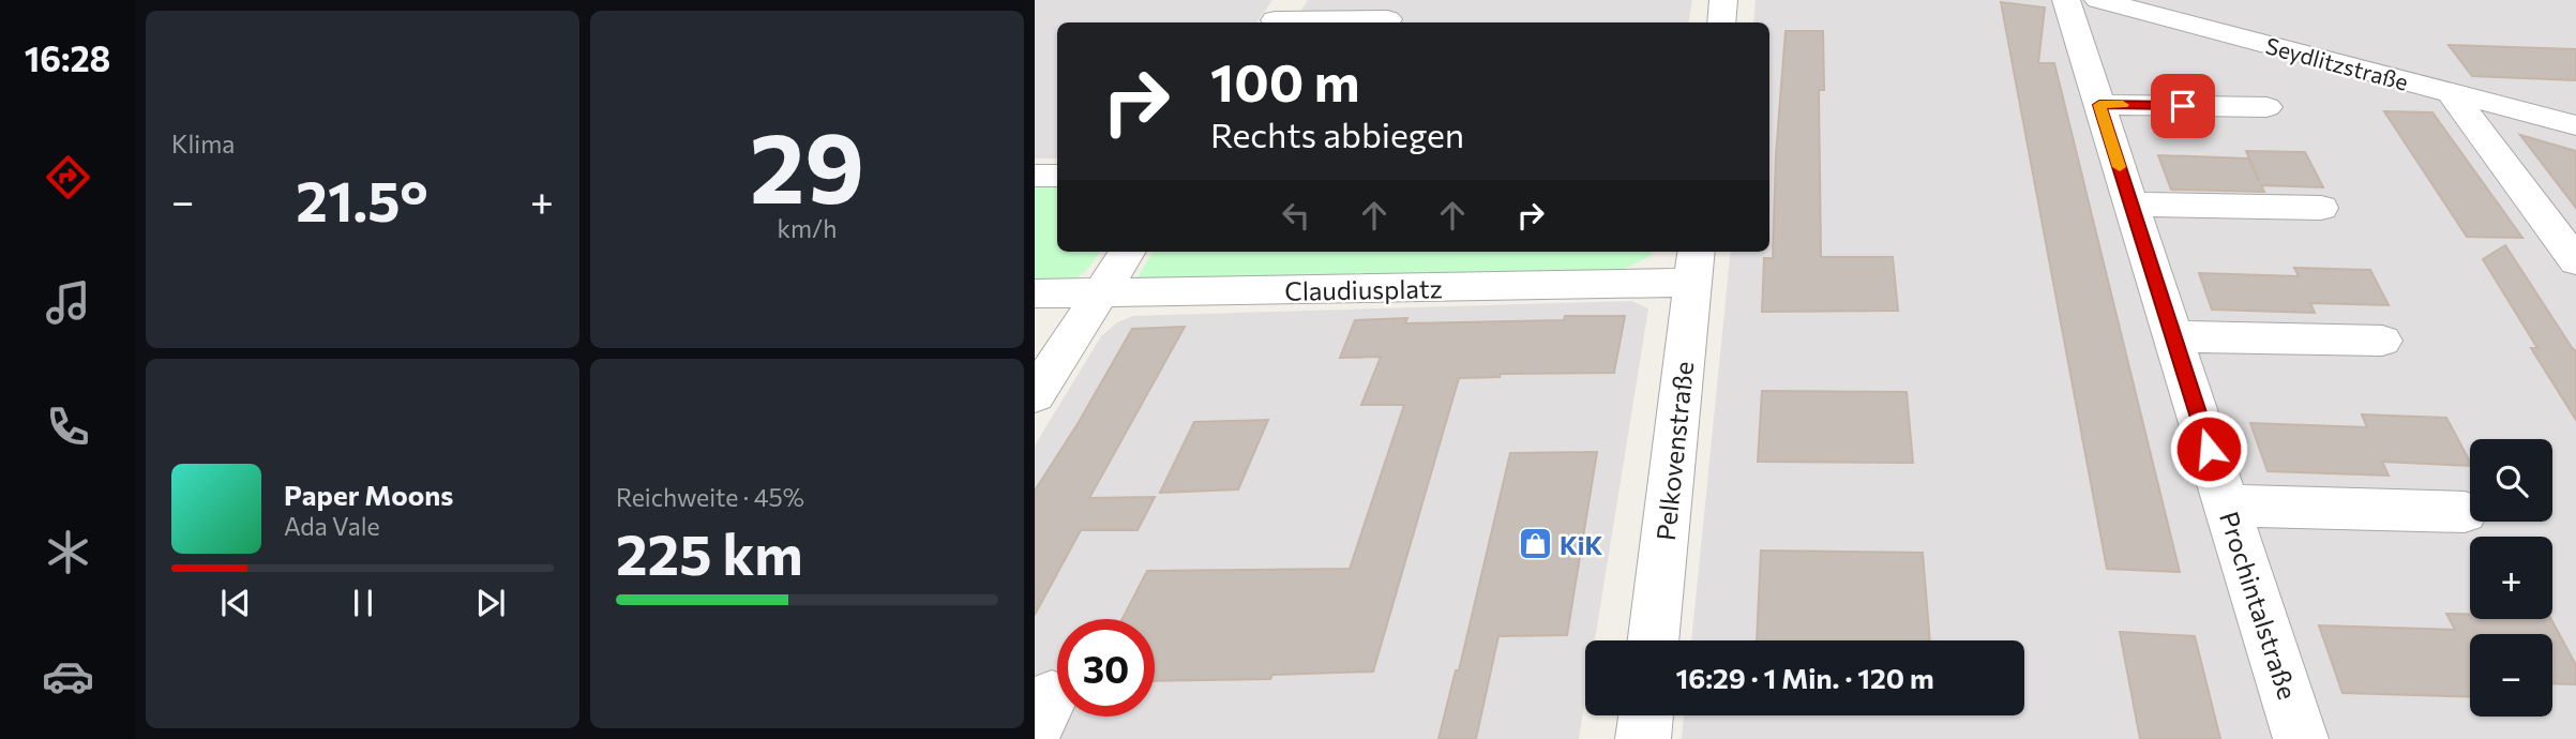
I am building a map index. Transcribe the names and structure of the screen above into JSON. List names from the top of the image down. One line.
{"streets":{"street":["Seydlitzstraße","Claudiusplatz","Pelkovenstraße","Prochintalstraße"]},"crossings":[["Claudiusplatz","Pelkovenstraße"]],"places":{"shop":["KiK"]},"page":{"tabs":"16:28","tile":["Klima",["29","km/h"],["Reichweite · 45%","225 km"]],"turn":["100 m","Rechts abbiegen"],"heat":["−","21.5°","+"],"map_buttons":["+","−"],"song":["Paper Moons","Ada Vale"],"limit":"30","trip":"16:29 · 1 Min. · 120 m"}}
